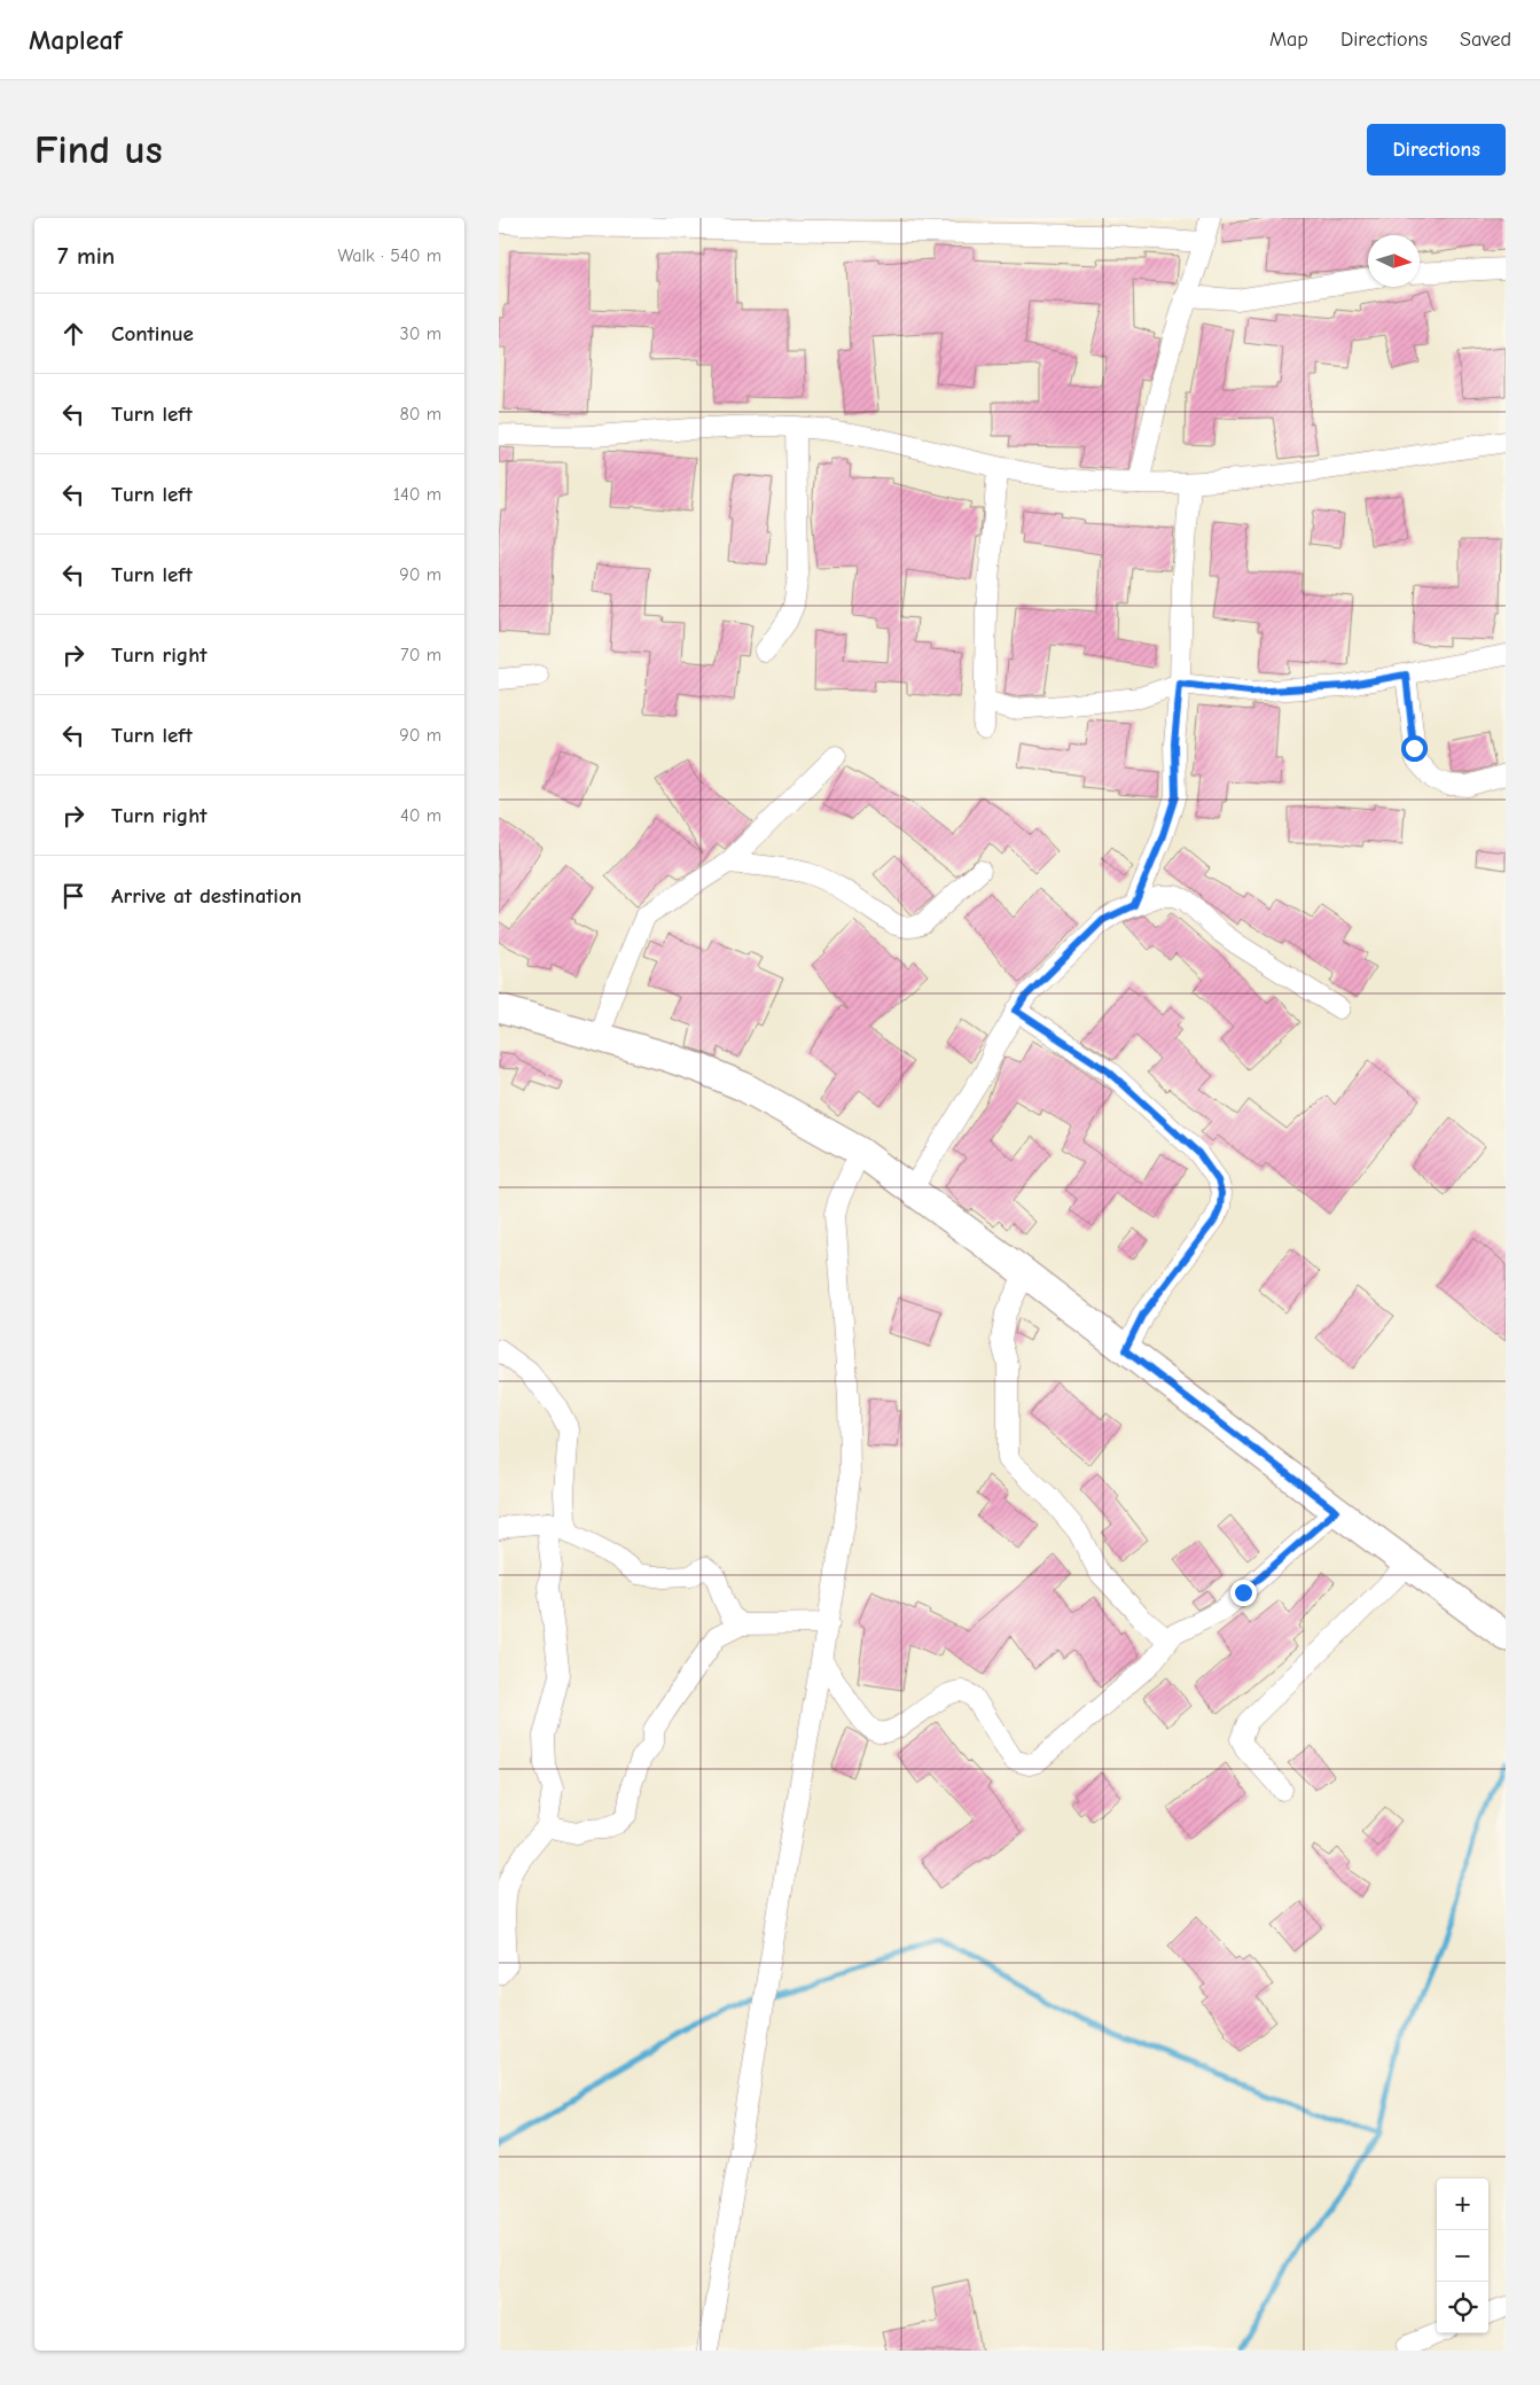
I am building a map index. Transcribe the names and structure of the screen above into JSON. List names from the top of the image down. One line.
{"north":"right","page":{"header":"Mapleaf","nav":["Map","Directions","Saved"],"buttons":"Directions","title":"Find us","heading":["7 min","Walk · 540 m"],"list":[["Continue","30 m"],["Turn left","80 m"],["Turn left","140 m"],["Turn left","90 m"],["Turn right","70 m"],["Turn left","90 m"],["Turn right","40 m"],"Arrive at destination"],"map_buttons":["+","−"]}}
